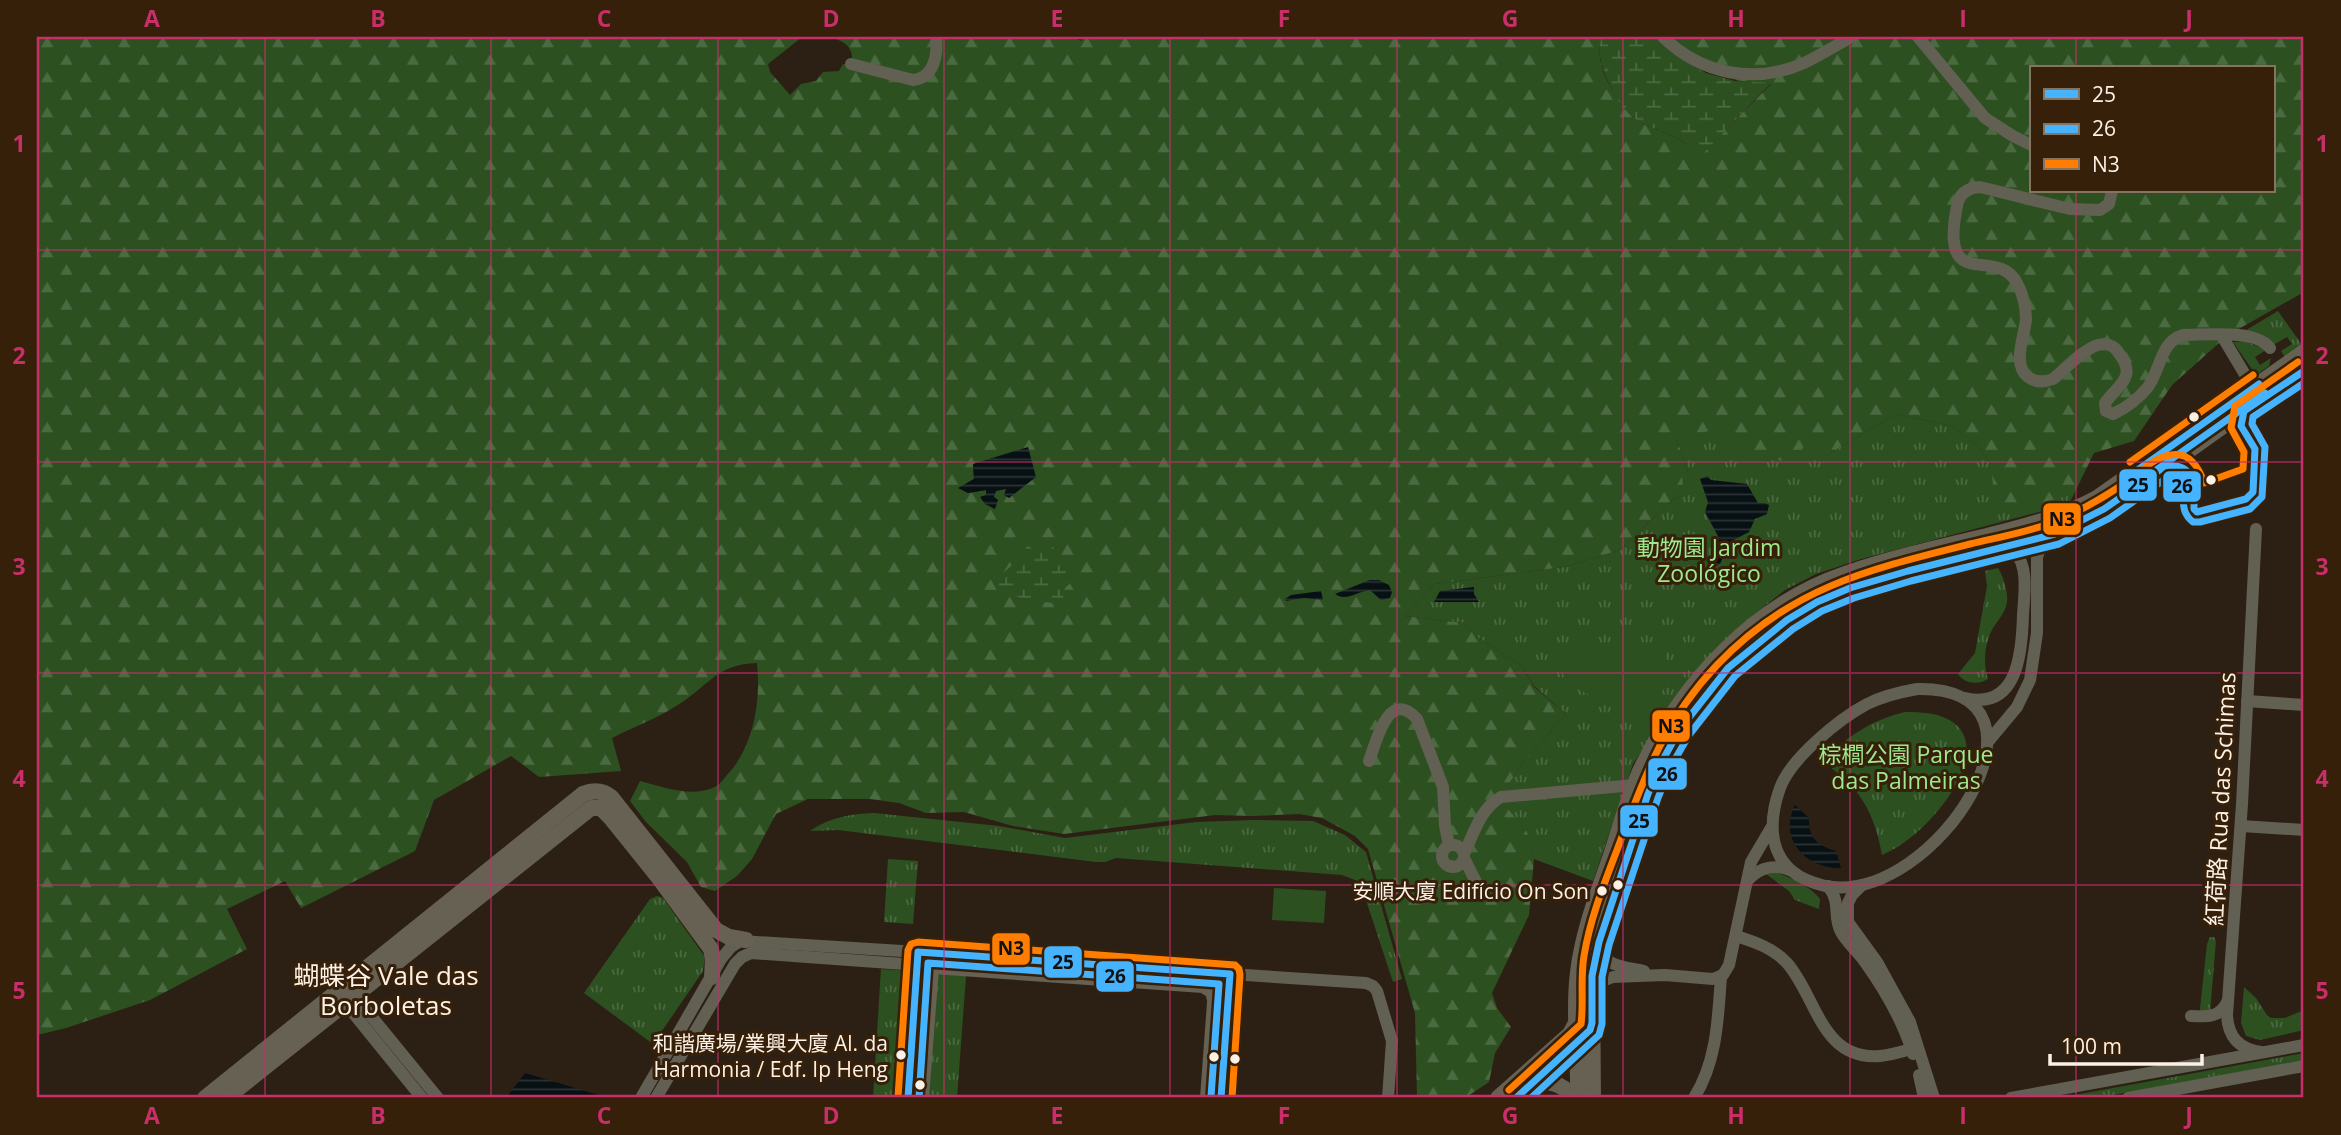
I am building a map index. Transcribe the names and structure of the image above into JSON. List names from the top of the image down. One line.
{"streets":{"street":["紅荷路 Rua das Schimas"]},"districts":["蝴蝶谷 Vale das Borboletas"],"parks":["動物園 Jardim Zoológico","棕櫚公園 Parque das Palmeiras"],"places":["安順大廈 Edifício On Son","和諧廣場/業興大廈 Al. da Harmonia / Edf. Ip Heng"],"lines":["transit line N3","transit line 25","transit line 26"],"legend":["25","26","N3"],"scale_bar":"100 m","grid":{"columns":["A","B","C","D","E","F","G","H","I","J"],"rows":["1","2","3","4","5"]}}
